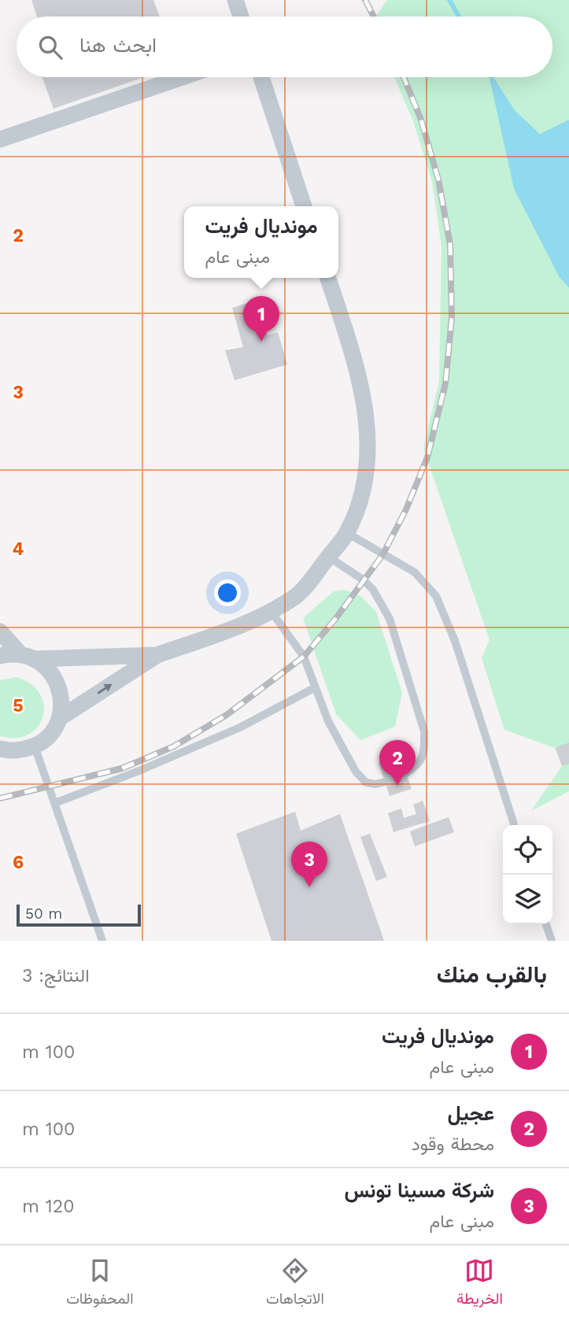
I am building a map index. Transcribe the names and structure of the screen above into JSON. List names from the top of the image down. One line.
{"scale_bar":"50 m","page":{"search":"ابحث هنا","popup":["مونديال فريت","مبنى عام"],"pins":["1","2","3"],"scale":"50 m","heading":["بالقرب منك","النتائج: 3"],"list":[{"mark":"1","name":"مونديال فريت","note":"مبنى عام","value":"100 m"},{"mark":"2","name":"عجيل","note":"محطة وقود","value":"100 m"},{"mark":"3","name":"شركة مسينا تونس","note":"مبنى عام","value":"120 m"}],"nav":["الخريطة","الاتجاهات","المحفوظات"]},"grid":{"rows":["2","3","4","5","6"]}}
